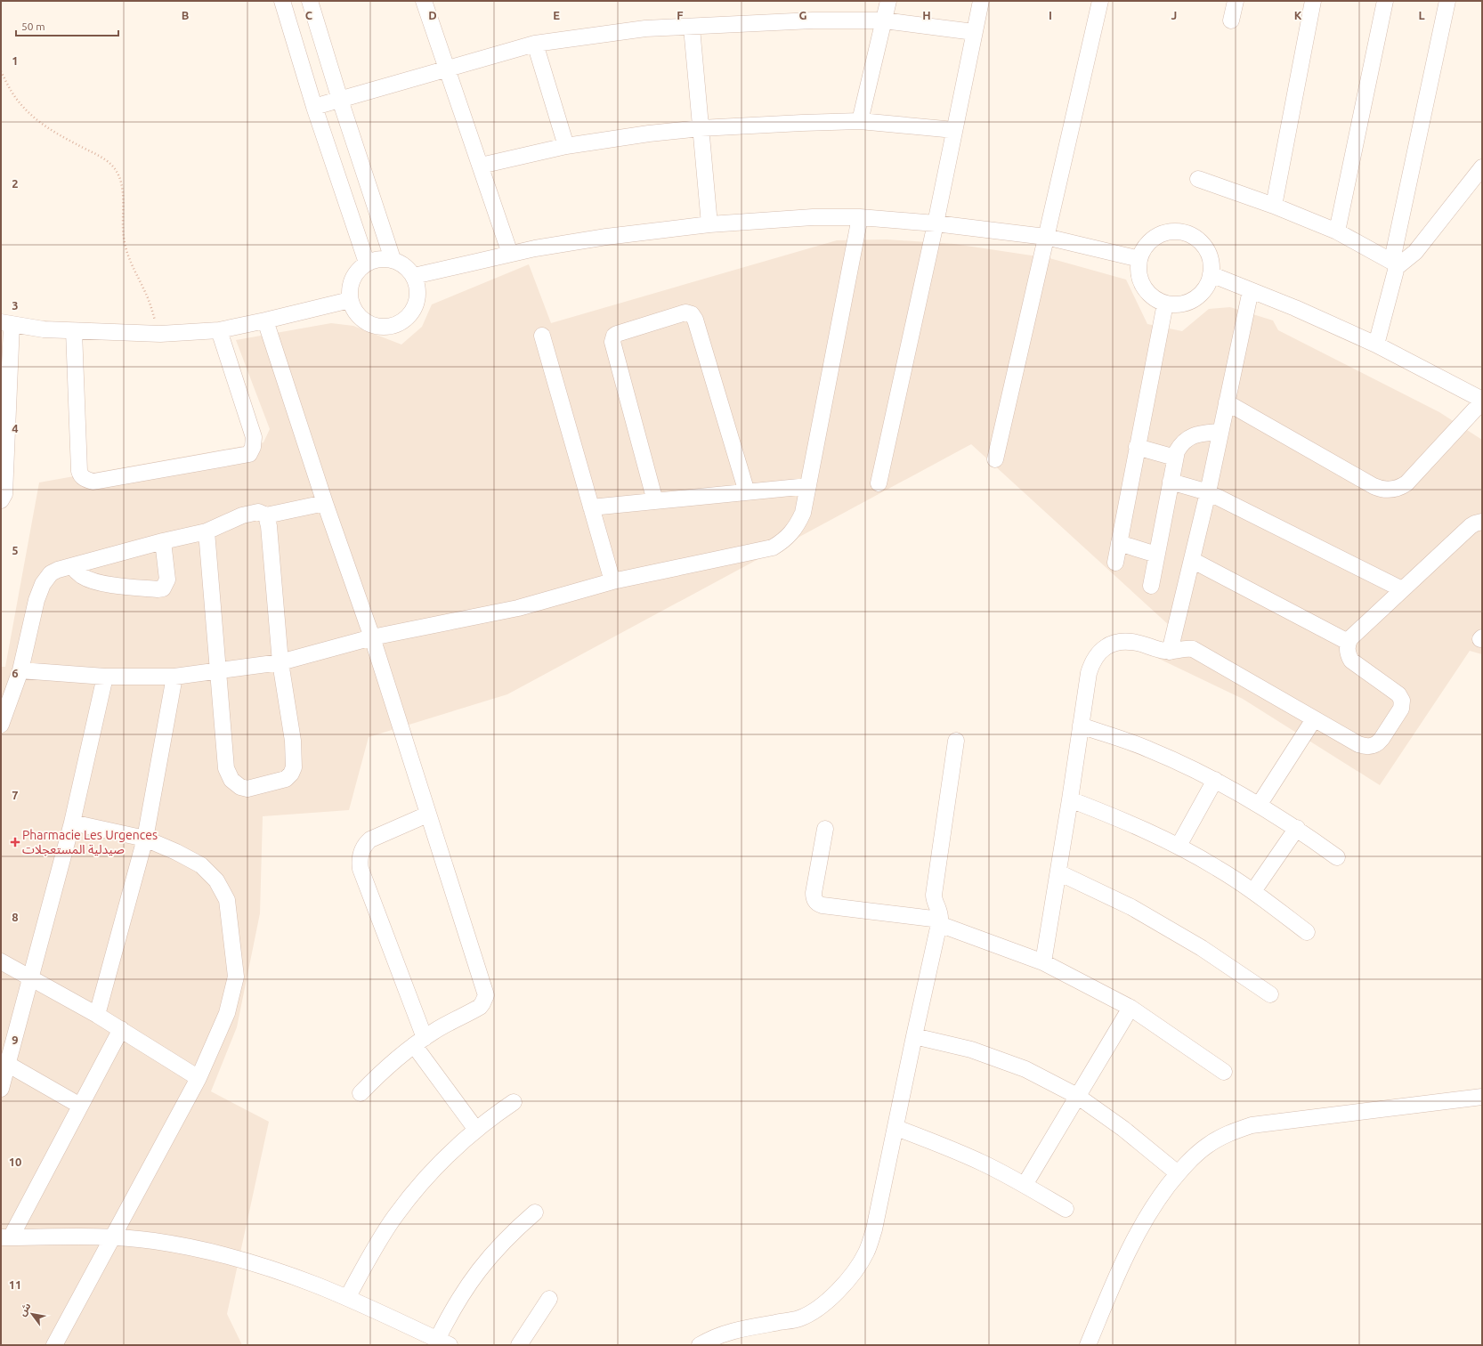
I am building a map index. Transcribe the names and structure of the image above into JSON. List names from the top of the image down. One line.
{"places":{"health":["Pharmacie Les Urgences صيدلية المستعجلات"]},"scale_bar":"50 m","north":"top left","grid":{"columns":["B","C","D","E","F","G","H","I","J","K","L"],"rows":["1","2","3","4","5","6","7","8","9","10","11"]}}
